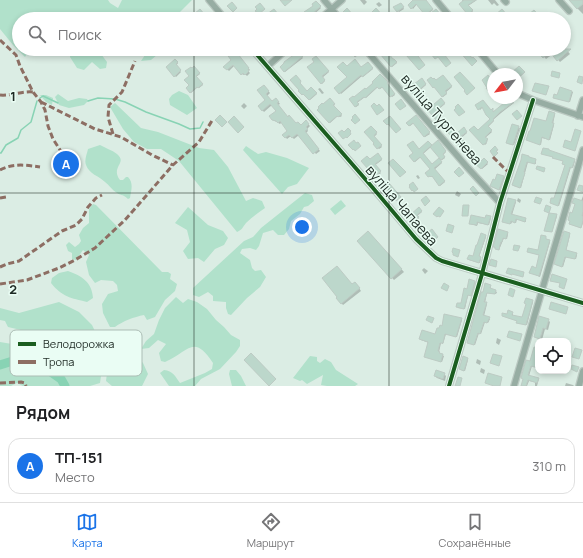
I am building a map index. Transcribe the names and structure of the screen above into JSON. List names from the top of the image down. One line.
{"streets":{"street":["вуліца Тургенева","вуліца Чапаева"]},"legend":["Велодорожка","Тропа"],"north":"bottom left","page":{"search":"Поиск","pins":"A","heading":"Рядом","list":[{"mark":"A","name":"ТП-151","note":"Место","value":"310 m"}],"nav":["Карта","Маршрут","Сохранённые"]},"grid":{"rows":["1","2"]}}
